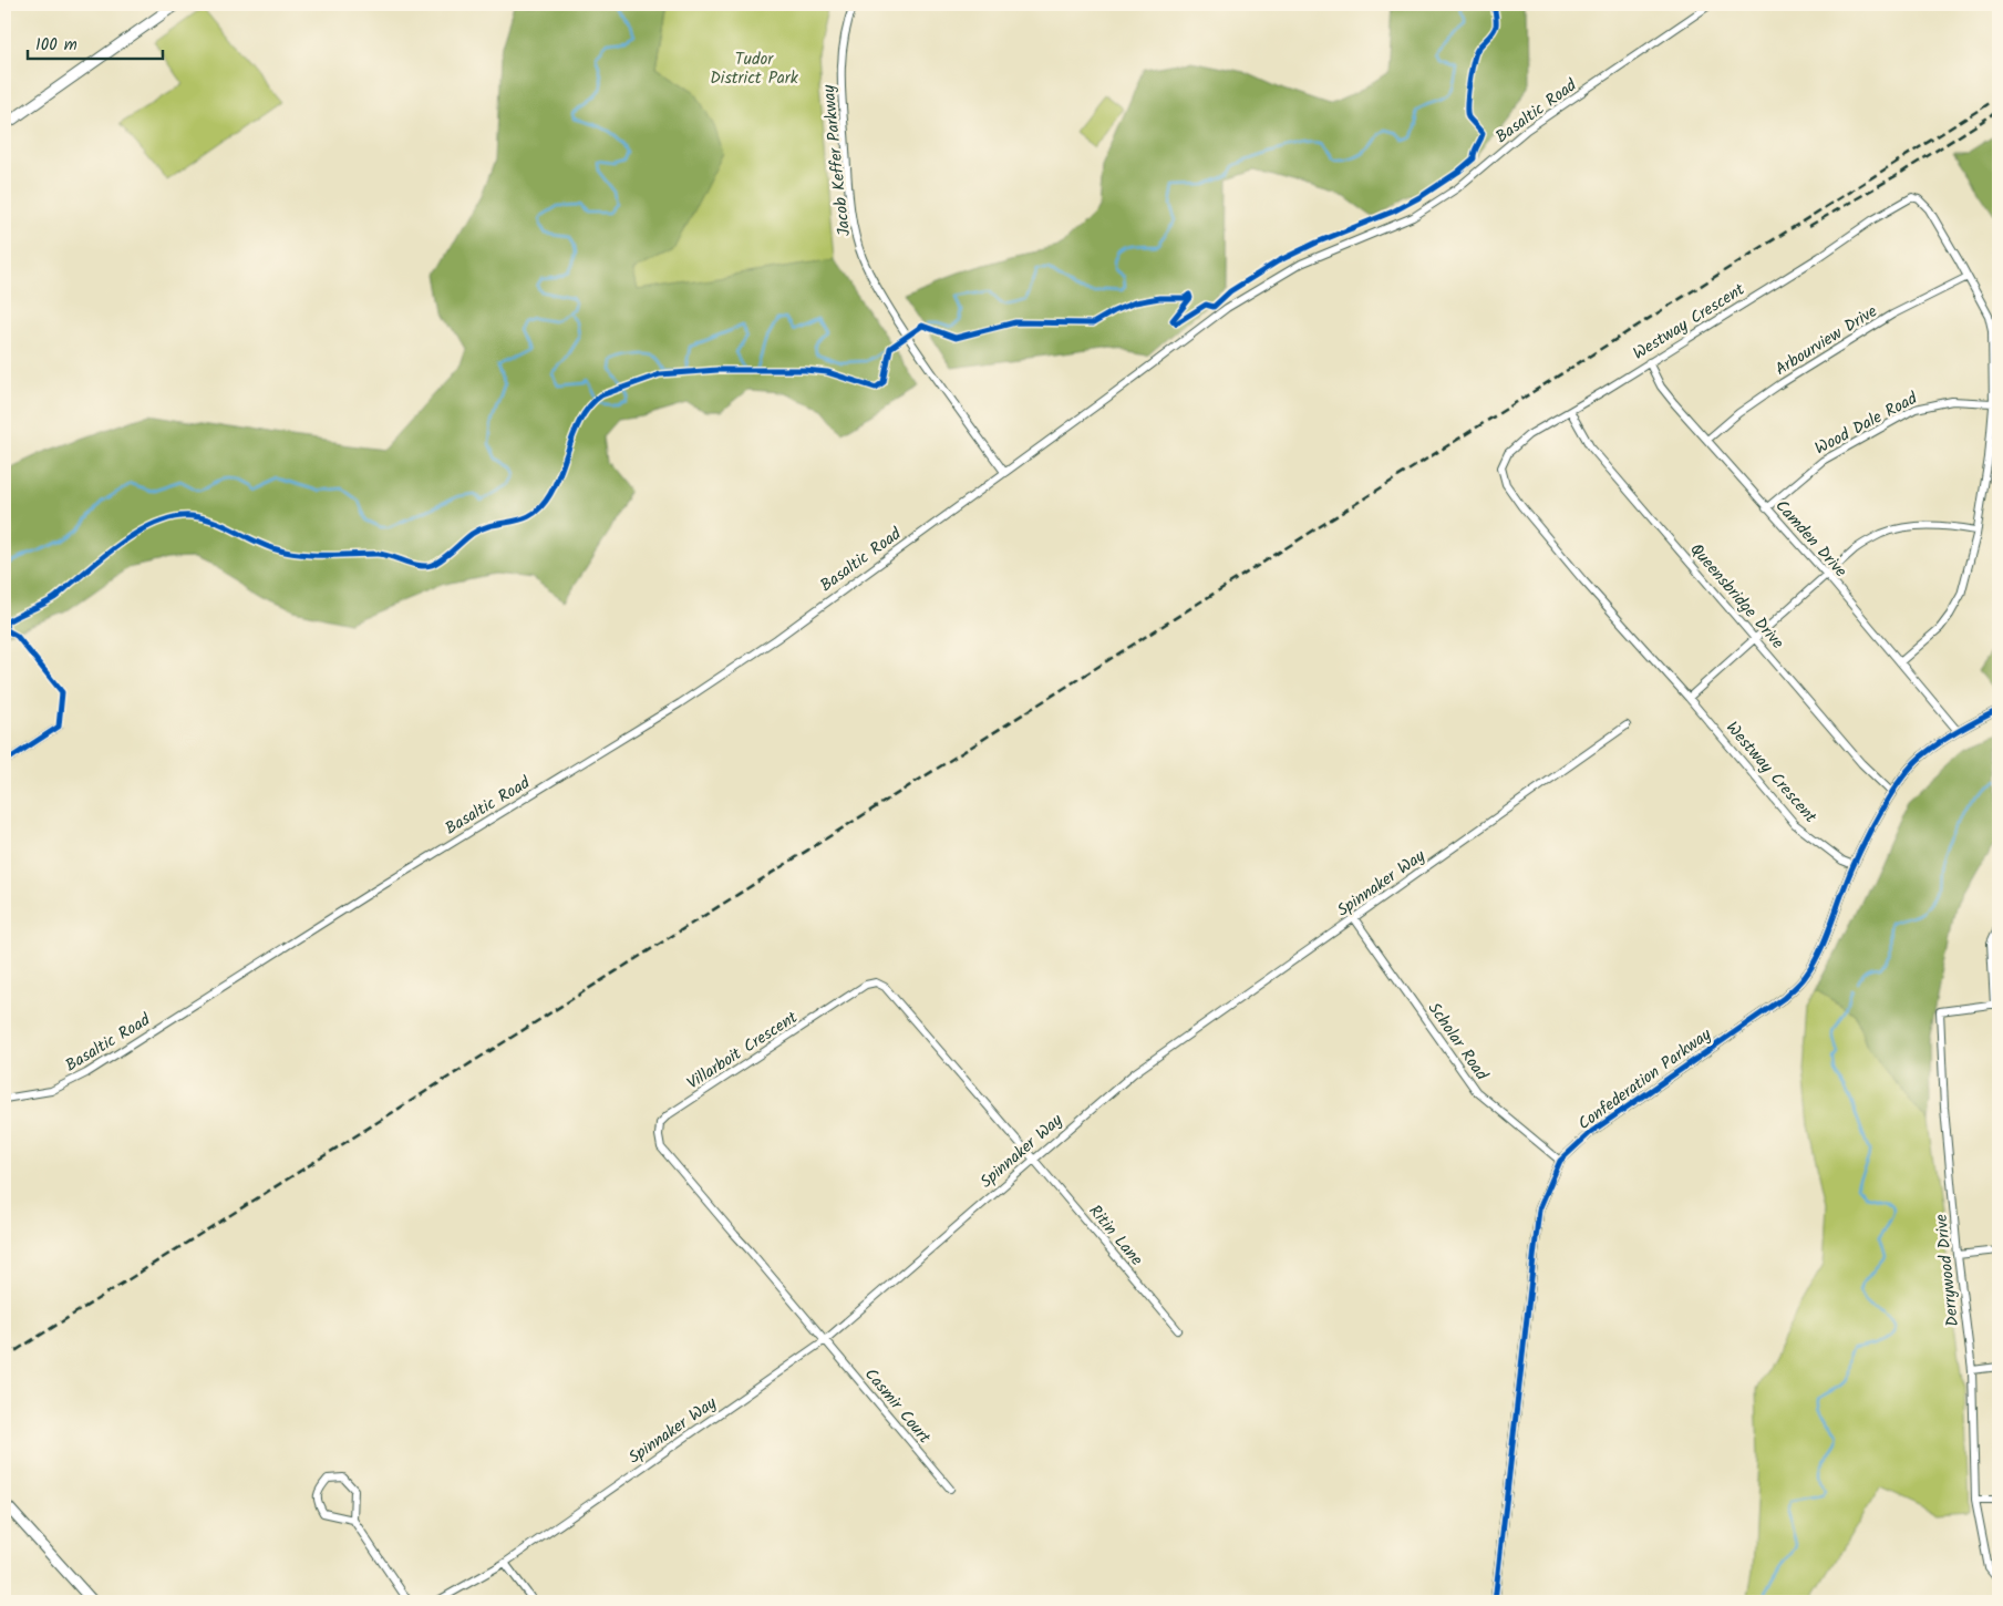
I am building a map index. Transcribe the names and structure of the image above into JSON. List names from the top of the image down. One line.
{"streets":{"street":["Basaltic Road","Jacob Keffer Parkway","Westway Crescent","Arbourview Drive","Wood Dale Road","Camden Drive","Queensbridge Drive","Spinnaker Way","Scholar Road","Villarboit Crescent","Confederation Parkway","Ritin Lane","Derrywood Drive","Casmir Court"]},"crossings":[["Basaltic Road","Jacob Keffer Parkway"],["Westway Crescent","Arbourview Drive"],["Westway Crescent","Wood Dale Road"],["Westway Crescent","Camden Drive"],["Westway Crescent","Queensbridge Drive"],["Westway Crescent","Confederation Parkway"],["Arbourview Drive","Camden Drive"],["Wood Dale Road","Camden Drive"],["Camden Drive","Confederation Parkway"],["Queensbridge Drive","Confederation Parkway"],["Spinnaker Way","Scholar Road"],["Spinnaker Way","Villarboit Crescent"],["Spinnaker Way","Ritin Lane"],["Spinnaker Way","Casmir Court"],["Scholar Road","Confederation Parkway"],["Villarboit Crescent","Ritin Lane"],["Villarboit Crescent","Casmir Court"]],"parks":["Tudor District Park"],"scale_bar":"100 m"}
